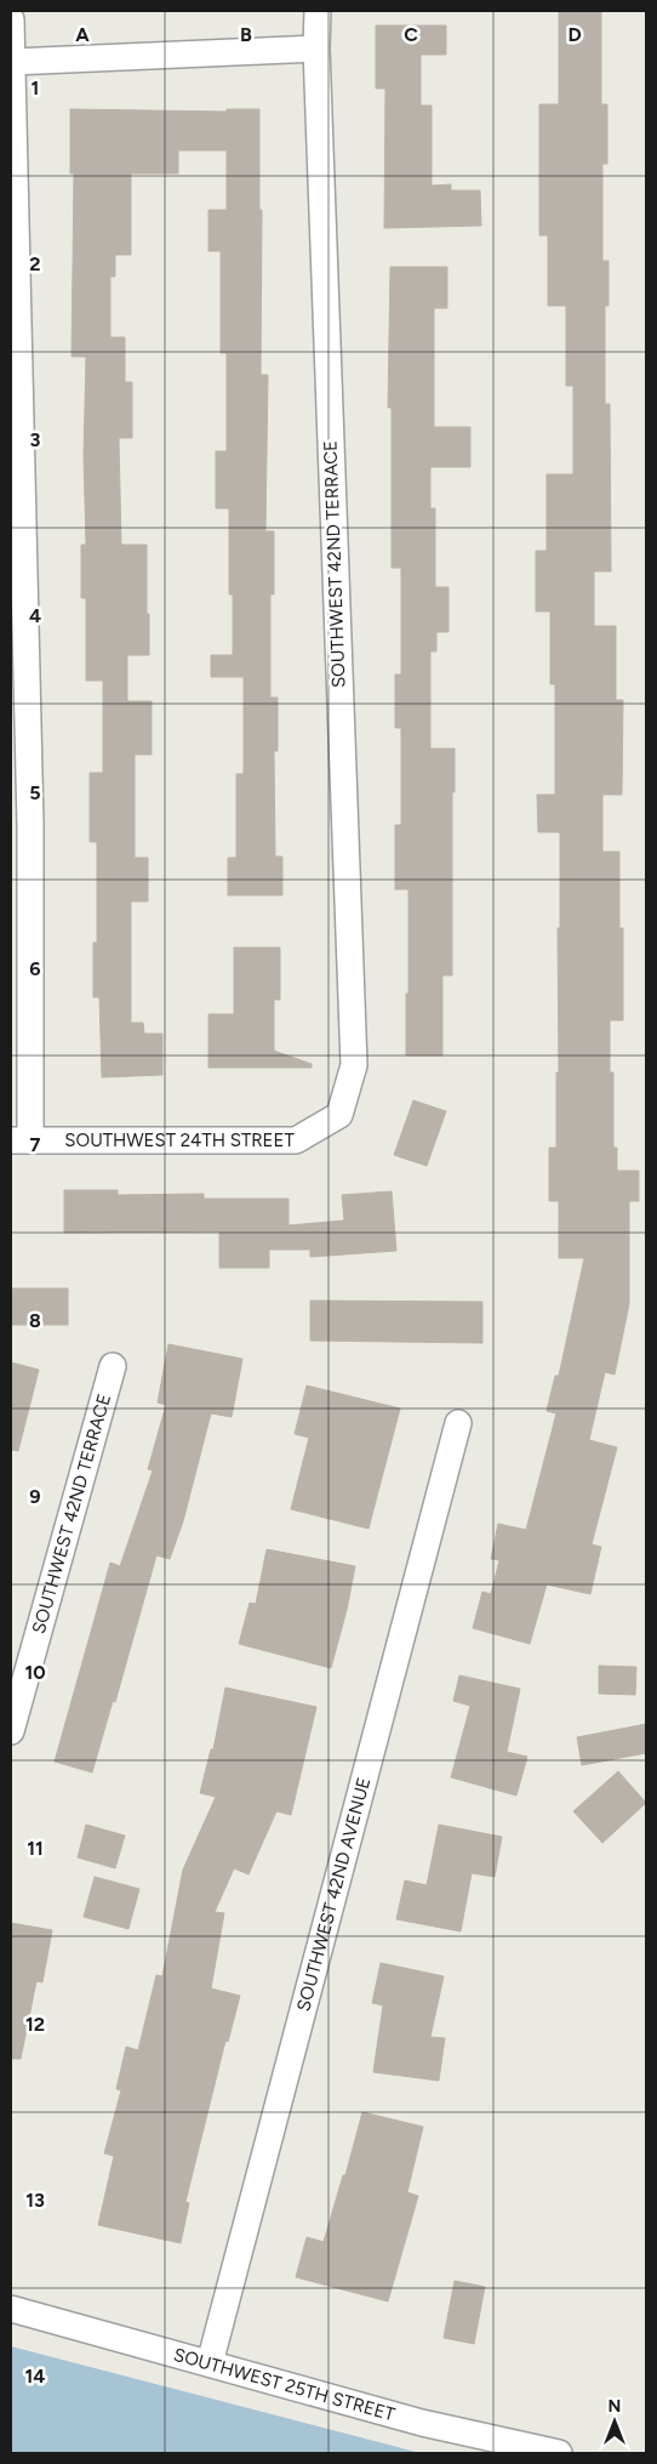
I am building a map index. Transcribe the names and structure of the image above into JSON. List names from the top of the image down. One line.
{"streets":{"street":["SOUTHWEST 42ND TERRACE","SOUTHWEST 24TH STREET","SOUTHWEST 42ND AVENUE","SOUTHWEST 25TH STREET"]},"crossings":[["SOUTHWEST 42ND TERRACE","SOUTHWEST 24TH STREET"],["SOUTHWEST 42ND AVENUE","SOUTHWEST 25TH STREET"]],"north":"top","grid":{"columns":["A","B","C","D"],"rows":["1","2","3","4","5","6","7","8","9","10","11","12","13","14"]}}
